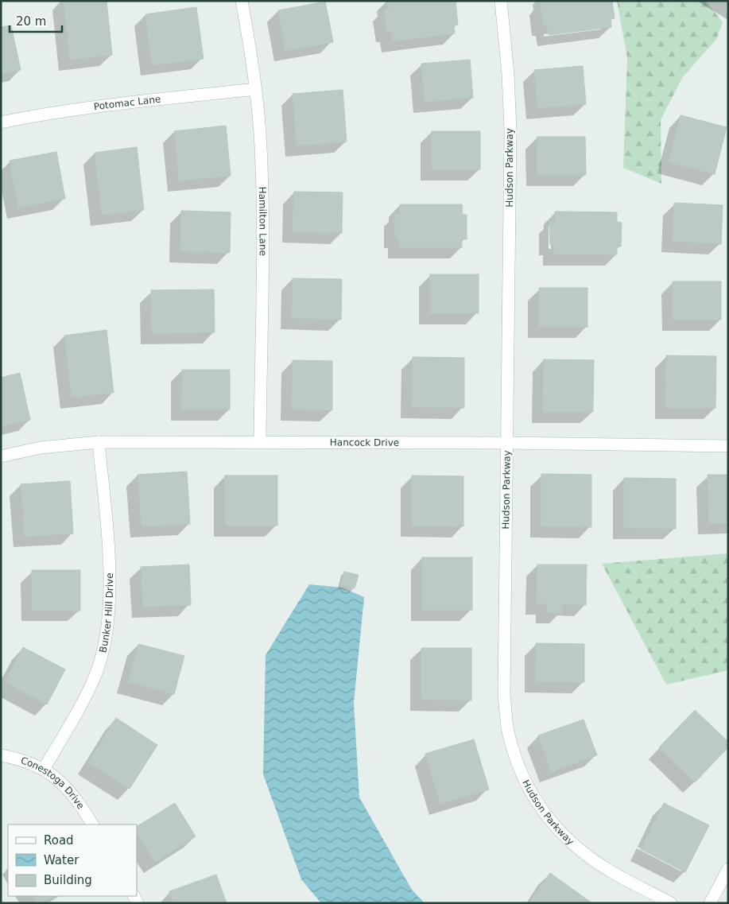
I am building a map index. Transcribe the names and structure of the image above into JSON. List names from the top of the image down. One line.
{"streets":{"street":["Potomac Lane","Hudson Parkway","Hamilton Lane","Hancock Drive","Bunker Hill Drive","Conestoga Drive"]},"crossings":[["Potomac Lane","Hamilton Lane"],["Hudson Parkway","Hancock Drive"],["Hamilton Lane","Hancock Drive"],["Hancock Drive","Bunker Hill Drive"],["Bunker Hill Drive","Conestoga Drive"]],"legend":["Road","Water","Building"],"scale_bar":"20 m"}
